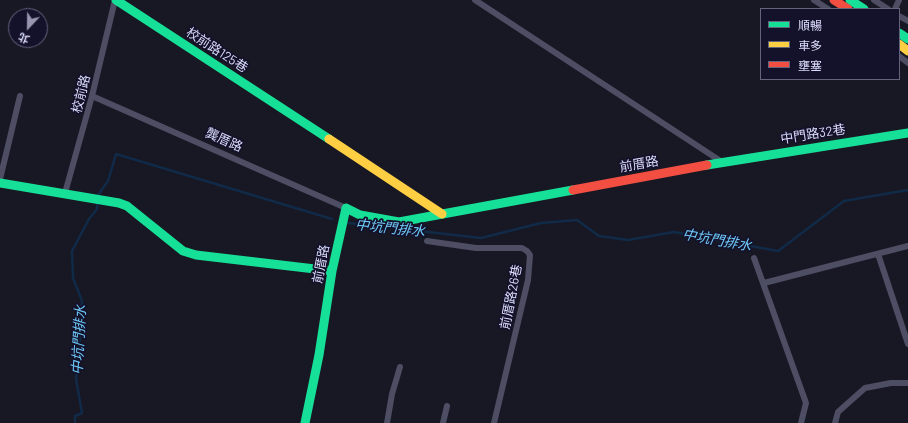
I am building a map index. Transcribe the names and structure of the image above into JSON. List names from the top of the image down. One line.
{"streets":{"street":["校前路125巷","校前路","中門路32巷","龔厝路","前厝路","前厝路26巷"]},"crossings":[["校前路125巷","校前路"],["校前路125巷","前厝路"],["校前路","龔厝路"],["中門路32巷","前厝路"],["龔厝路","前厝路"]],"water":["中坑門排水"],"legend":["順暢","車多","壅塞"],"north":"bottom"}
